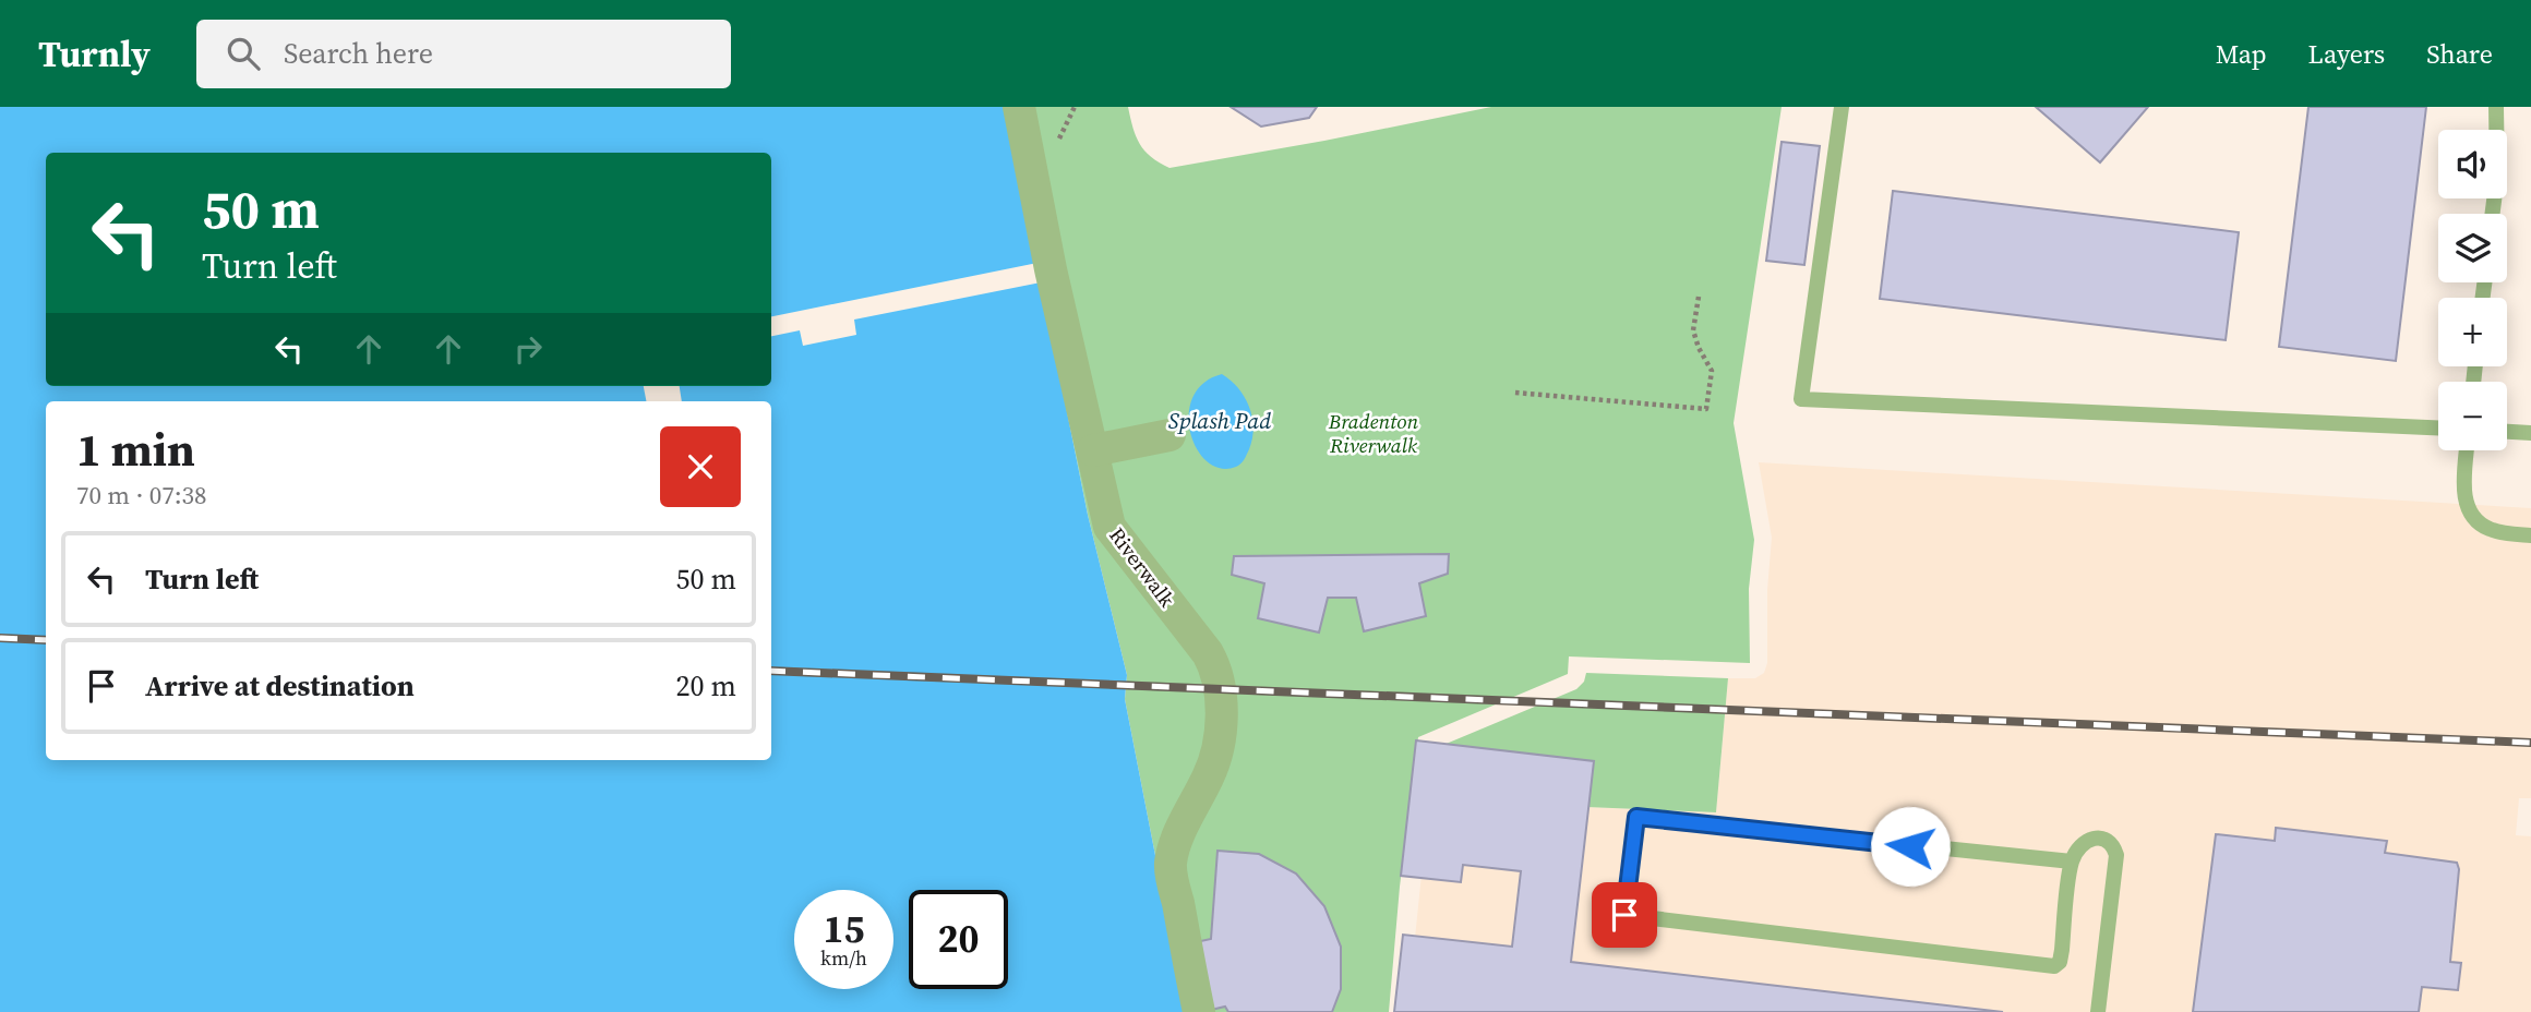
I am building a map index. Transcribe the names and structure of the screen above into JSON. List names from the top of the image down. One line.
{"streets":{"street":["Riverwalk"]},"water":["Splash Pad"],"parks":["Bradenton Riverwalk"],"page":{"header":"Turnly","search":"Search here","nav":["Map","Layers","Share"],"map_buttons":["+","−"],"turn":["50 m","Turn left"],"heading":["1 min","70 m · 07:38"],"list":[{"name":"Turn left","value":"50 m"},{"name":"Arrive at destination","value":"20 m"}],"speed":"15 km/h","limit":"20"}}
